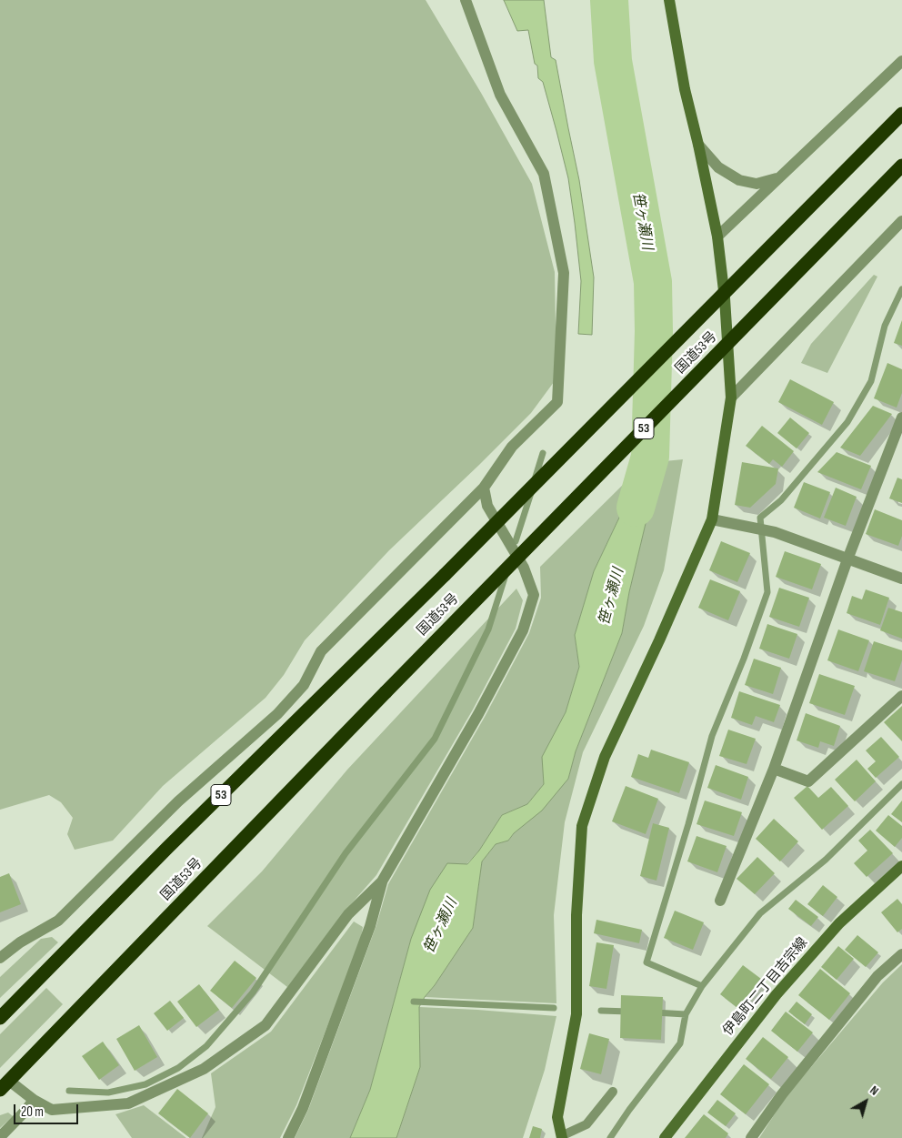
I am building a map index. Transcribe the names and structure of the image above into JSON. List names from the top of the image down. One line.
{"streets":{"highway":["国道53号","53"],"street":["伊島町二丁目吉宗線"]},"water":["笹ヶ瀬川"],"scale_bar":"20 m","north":"top right"}
